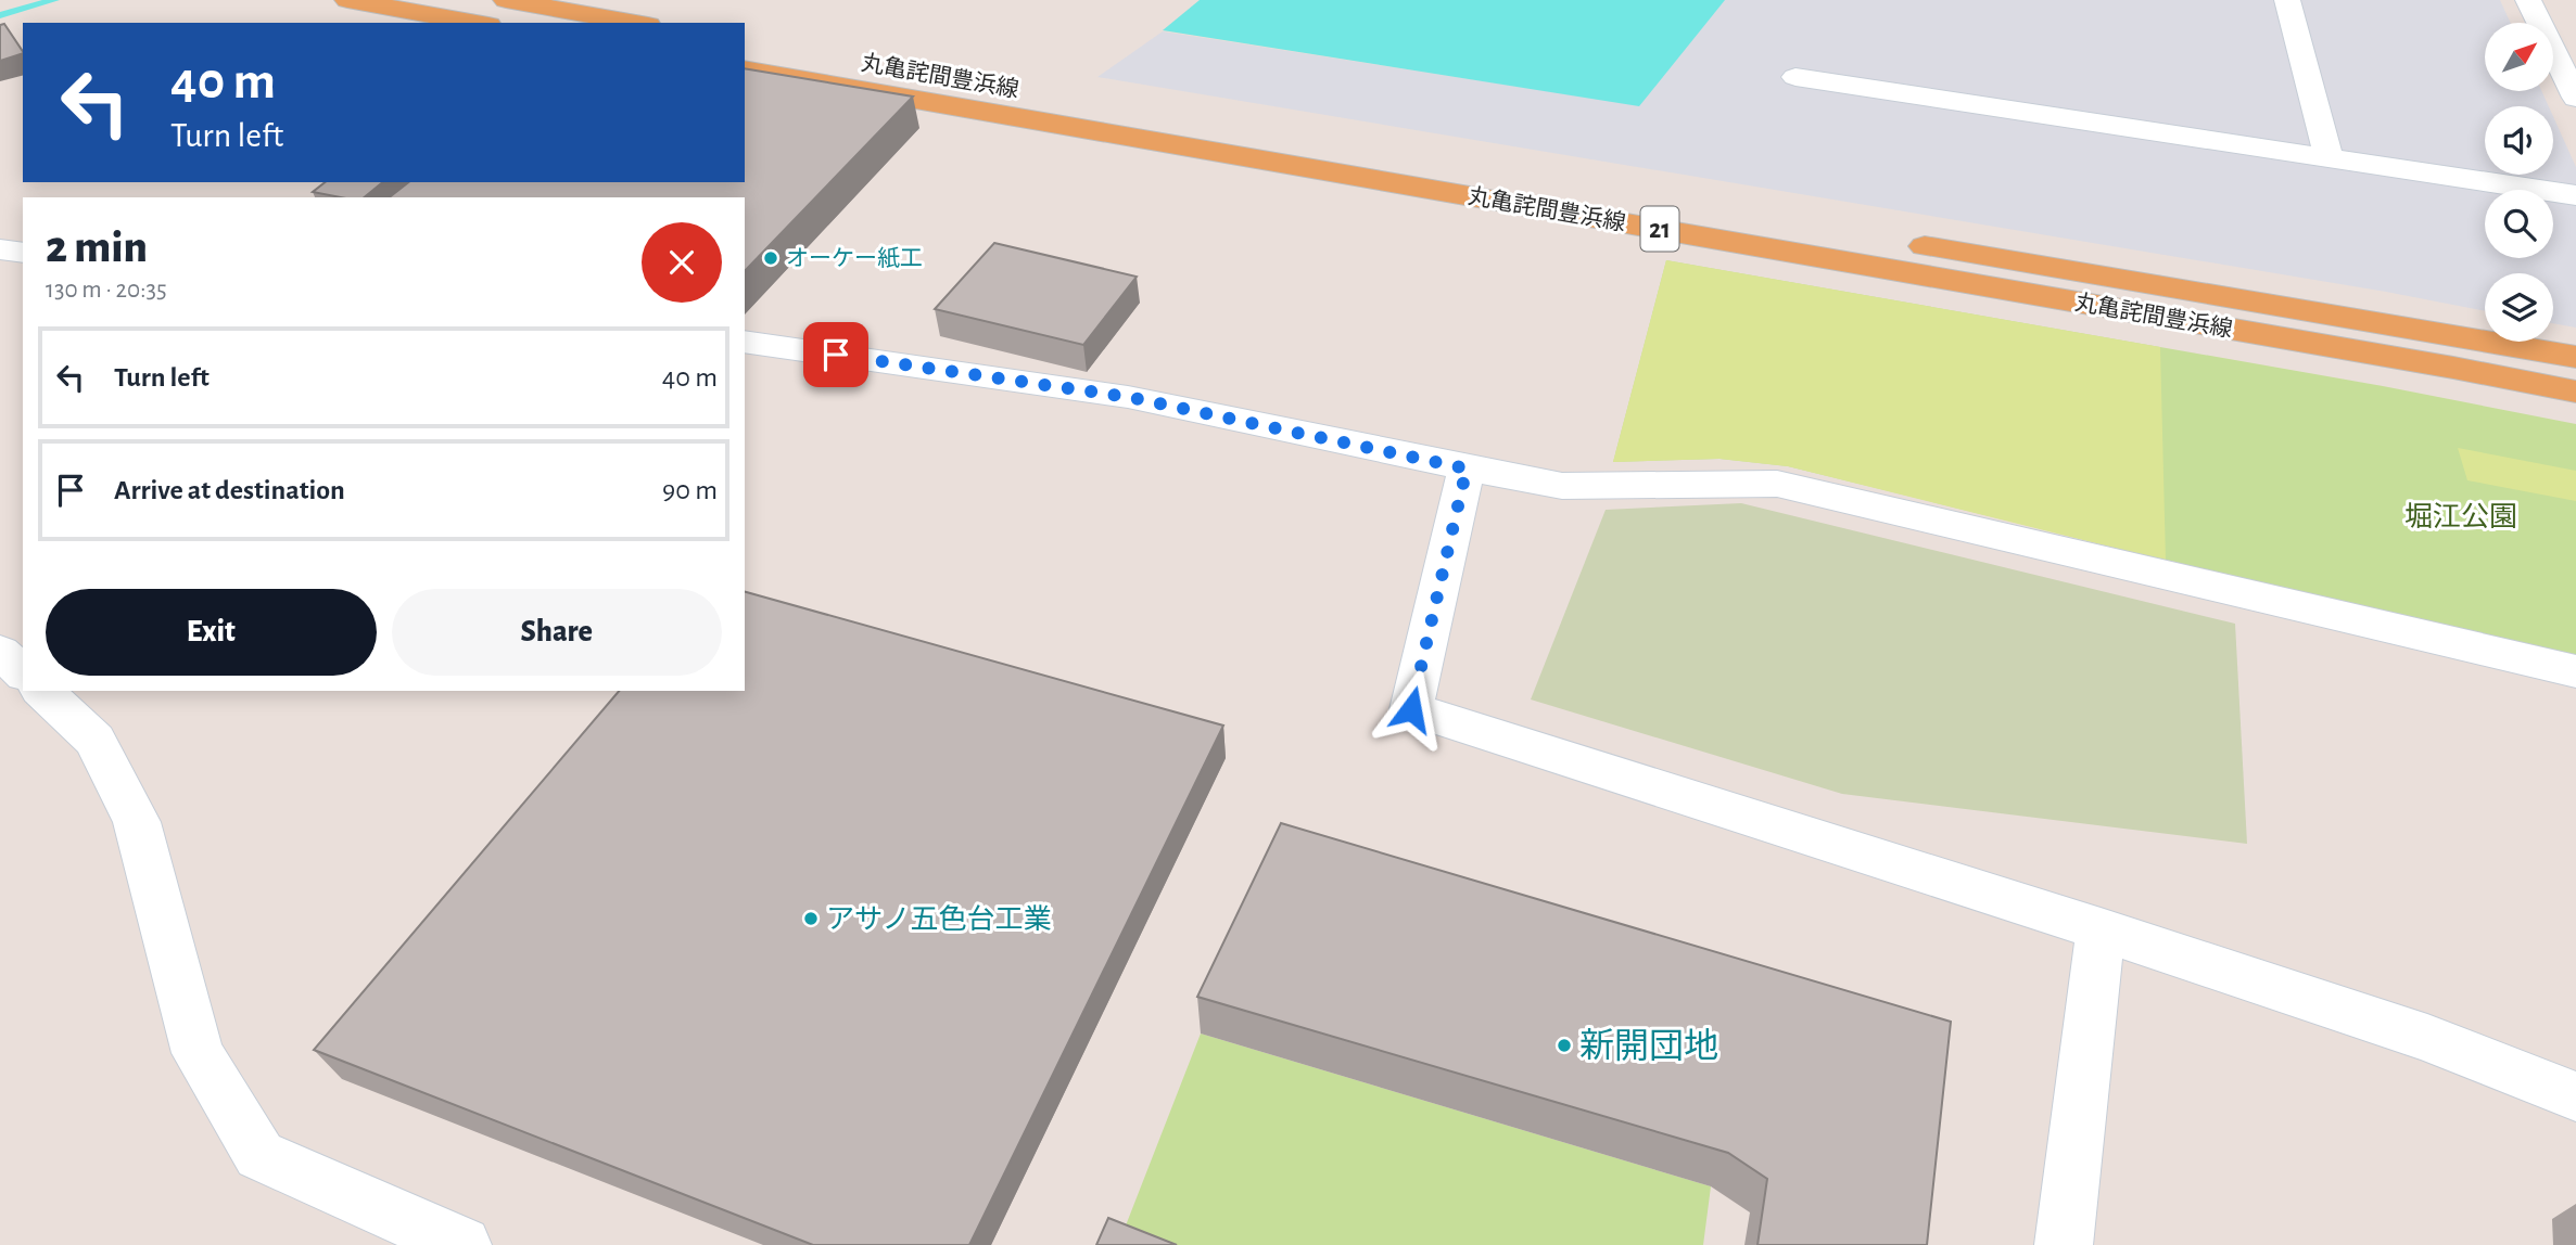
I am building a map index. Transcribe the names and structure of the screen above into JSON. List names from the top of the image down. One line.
{"streets":{"main road":["丸亀詫間豊浜線","21"]},"parks":["堀江公園"],"places":["オーケー紙工","アサノ五色台工業","新開団地"],"north":"top right","page":{"turn":["40 m","Turn left"],"heading":["2 min","130 m · 20:35"],"list":[{"name":"Turn left","value":"40 m"},{"name":"Arrive at destination","value":"90 m"}],"buttons":["Exit","Share"]}}
